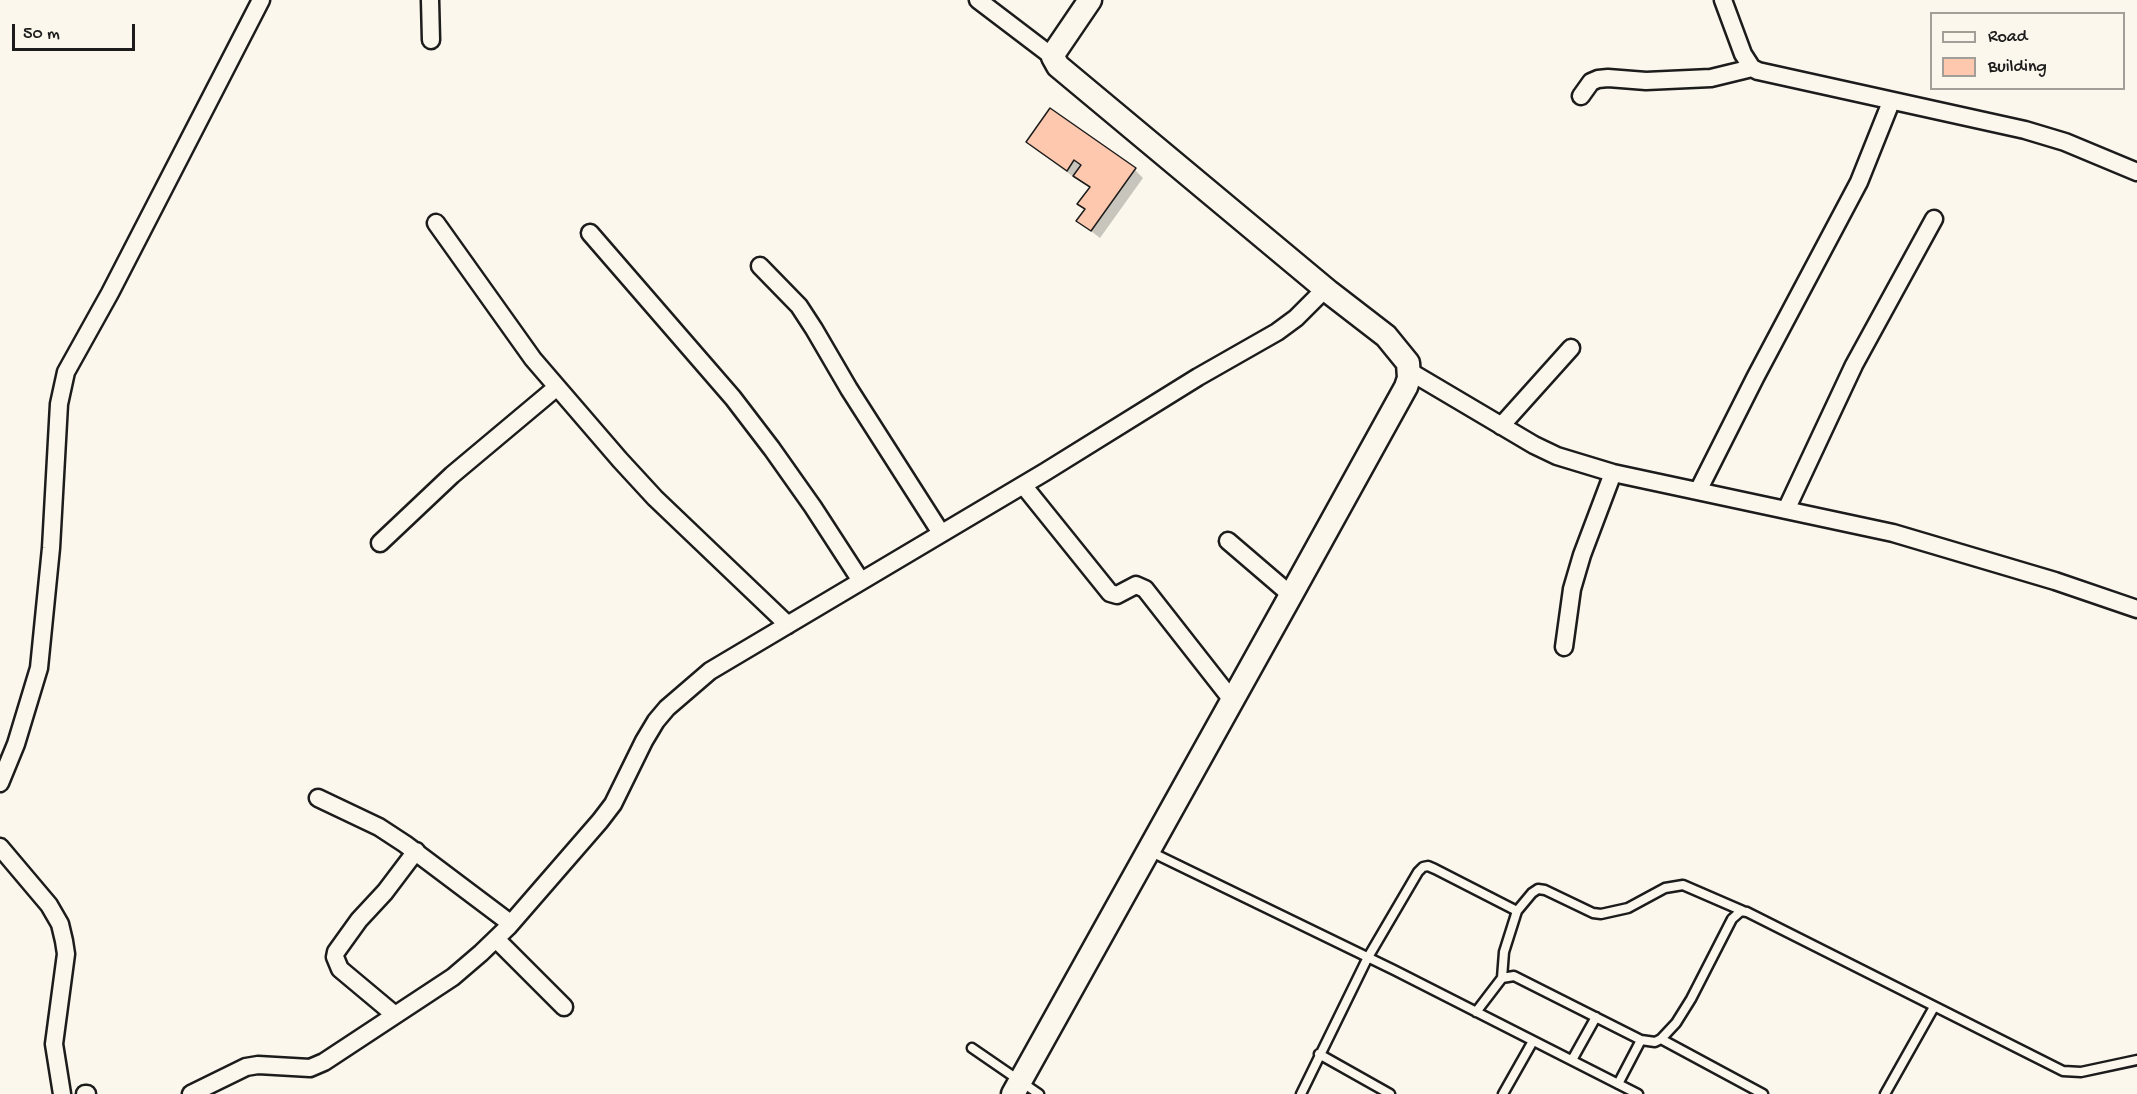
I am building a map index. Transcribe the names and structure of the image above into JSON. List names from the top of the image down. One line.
{"legend":["Road","Building"],"scale_bar":"50 m"}
